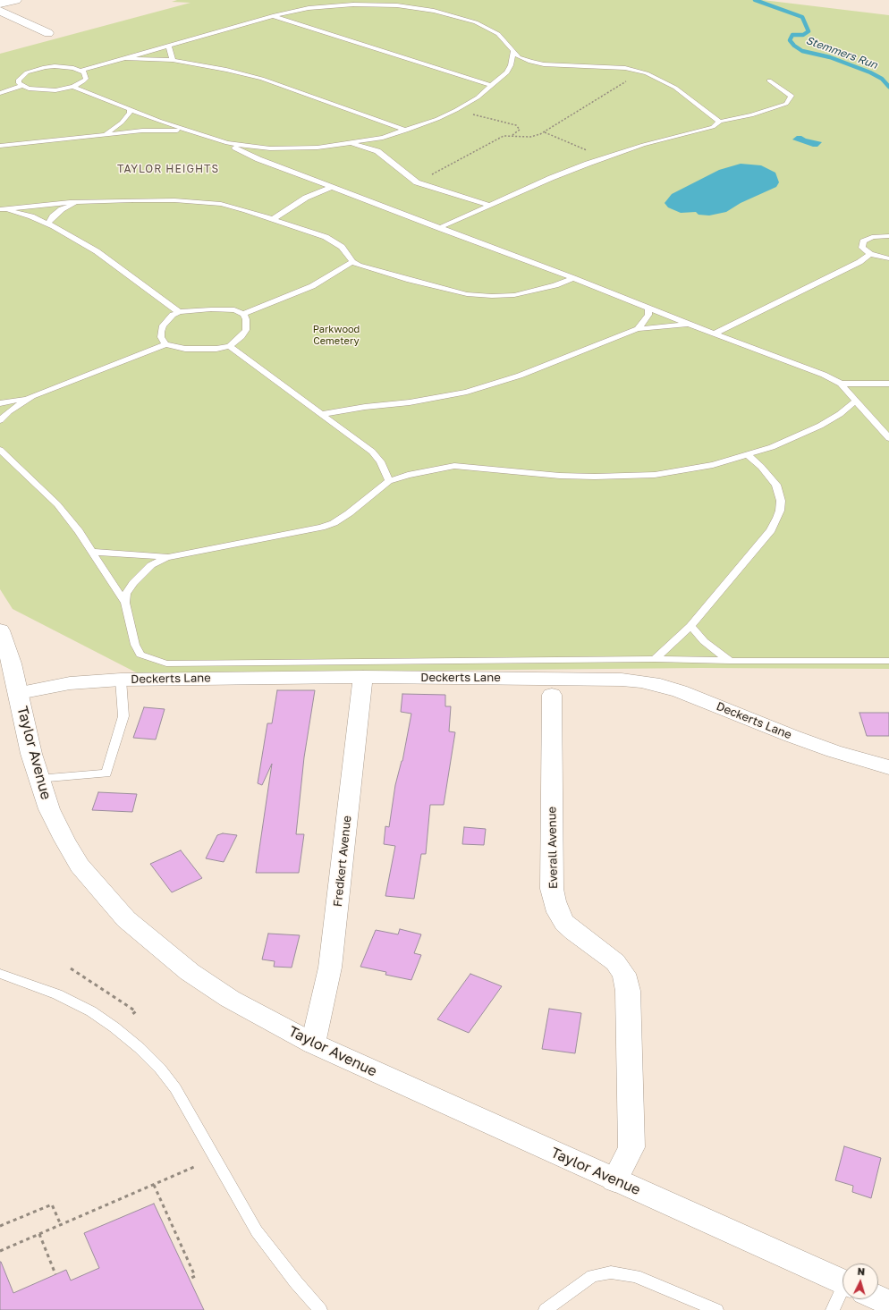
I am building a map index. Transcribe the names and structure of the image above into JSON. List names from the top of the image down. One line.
{"streets":{"street":["Deckerts Lane","Taylor Avenue","Everall Avenue","Fredkert Avenue"]},"crossings":[["Deckerts Lane","Taylor Avenue"],["Deckerts Lane","Fredkert Avenue"],["Taylor Avenue","Everall Avenue"],["Taylor Avenue","Fredkert Avenue"]],"districts":["TAYLOR HEIGHTS"],"water":["Stemmers Run"],"parks":["Parkwood Cemetery"],"north":"top"}
